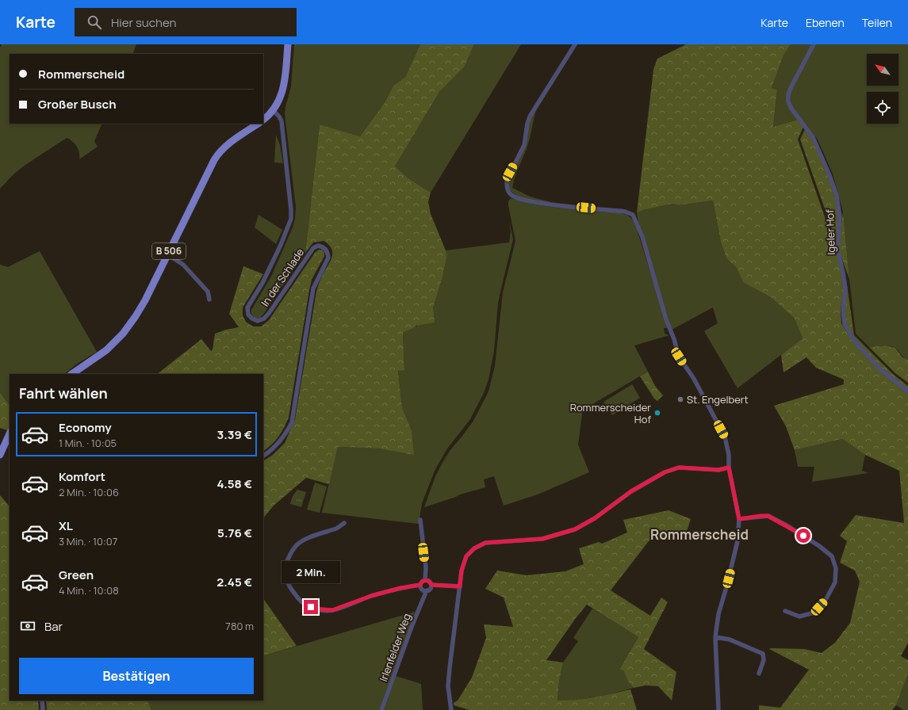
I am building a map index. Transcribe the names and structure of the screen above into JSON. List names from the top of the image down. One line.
{"streets":{"main road":["B 506"],"street":["Igeler Hof","In der Schlade","Irlenfelder Weg"]},"districts":["Rommerscheid"],"places":["St. Engelbert","Rommerscheider Hof"],"north":"top left","page":{"header":"Karte","search":"Hier suchen","nav":["Karte","Ebenen","Teilen"],"banner":["Rommerscheid","Großer Busch"],"heading":"Fahrt wählen","list":[{"name":"Economy","note":"1 Min. · 10:05","value":"3.39 €"},{"name":"Komfort","note":"2 Min. · 10:06","value":"4.58 €"},{"name":"XL","note":"3 Min. · 10:07","value":"5.76 €"},{"name":"Green","note":"4 Min. · 10:08","value":"2.45 €"}],"bubble":"2 Min.","pay":["Bar","780 m"],"buttons":"Bestätigen"}}
